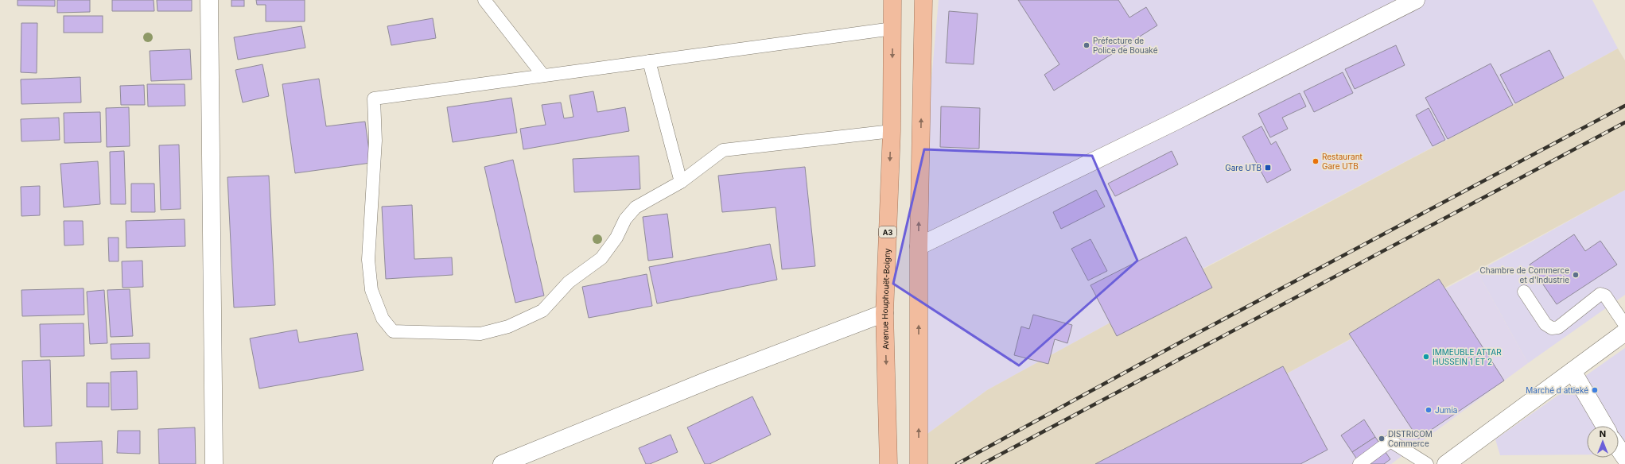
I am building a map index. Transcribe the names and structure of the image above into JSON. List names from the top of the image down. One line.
{"streets":{"highway":["A3","Avenue Houphouët-Boigny"]},"places":{"other":["Préfecture de Police de Bouaké","Restaurant Gare UTB","Chambre de Commerce et d'Industrie","IMMEUBLE ATTAR HUSSEIN 1 ET 2","Marché d attieké","Jumia","DISTRICOM Commerce"],"transit":["Gare UTB"]},"north":"top"}
